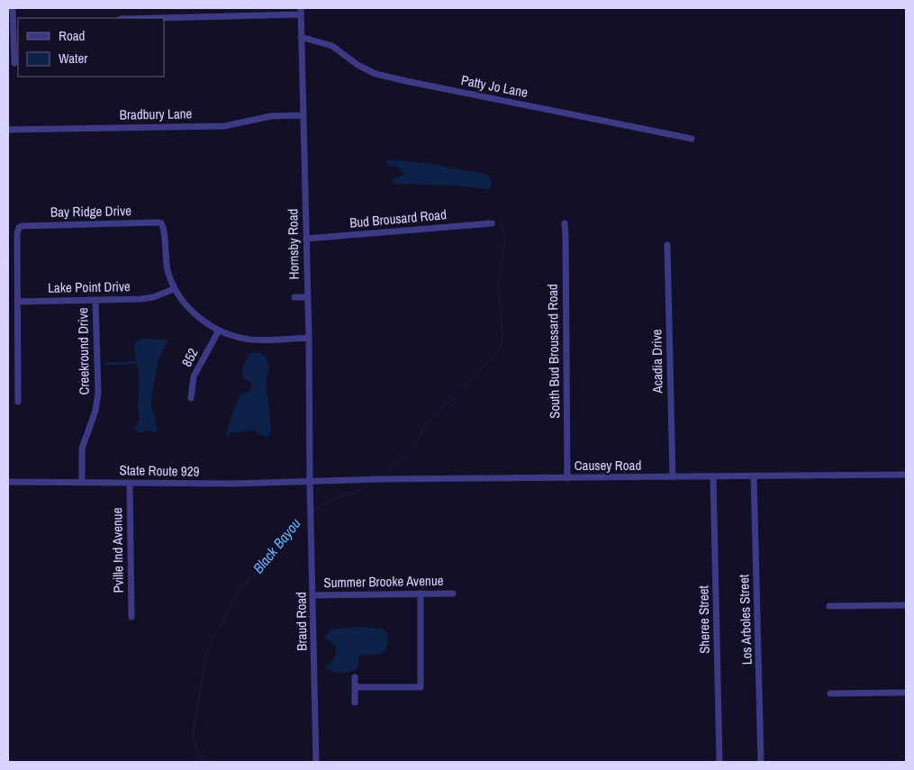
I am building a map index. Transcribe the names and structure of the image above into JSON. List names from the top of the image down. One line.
{"streets":{"street":["Patty Jo Lane","Bradbury Lane","Bay Ridge Drive","Bud Brousard Road","Hornsby Road","Lake Point Drive","Creekround Drive","South Bud Broussard Road","852","Acadia Drive","Causey Road","State Route 929","Pville Ind Avenue","Summer Brooke Avenue","Sheree Street","Los Arboles Street","Braud Road"]},"crossings":[["Patty Jo Lane","Hornsby Road"],["Bradbury Lane","Hornsby Road"],["Bay Ridge Drive","Lake Point Drive"],["Bud Brousard Road","Hornsby Road"],["Hornsby Road","Causey Road"],["Hornsby Road","State Route 929"],["Hornsby Road","Braud Road"],["Lake Point Drive","Creekround Drive"],["Creekround Drive","State Route 929"],["South Bud Broussard Road","Causey Road"],["Acadia Drive","Causey Road"],["Causey Road","State Route 929"],["Causey Road","Sheree Street"],["Causey Road","Los Arboles Street"],["Causey Road","Braud Road"],["State Route 929","Pville Ind Avenue"],["State Route 929","Braud Road"],["Summer Brooke Avenue","Braud Road"]],"water":["Black Bayou"],"legend":["Road","Water"]}
